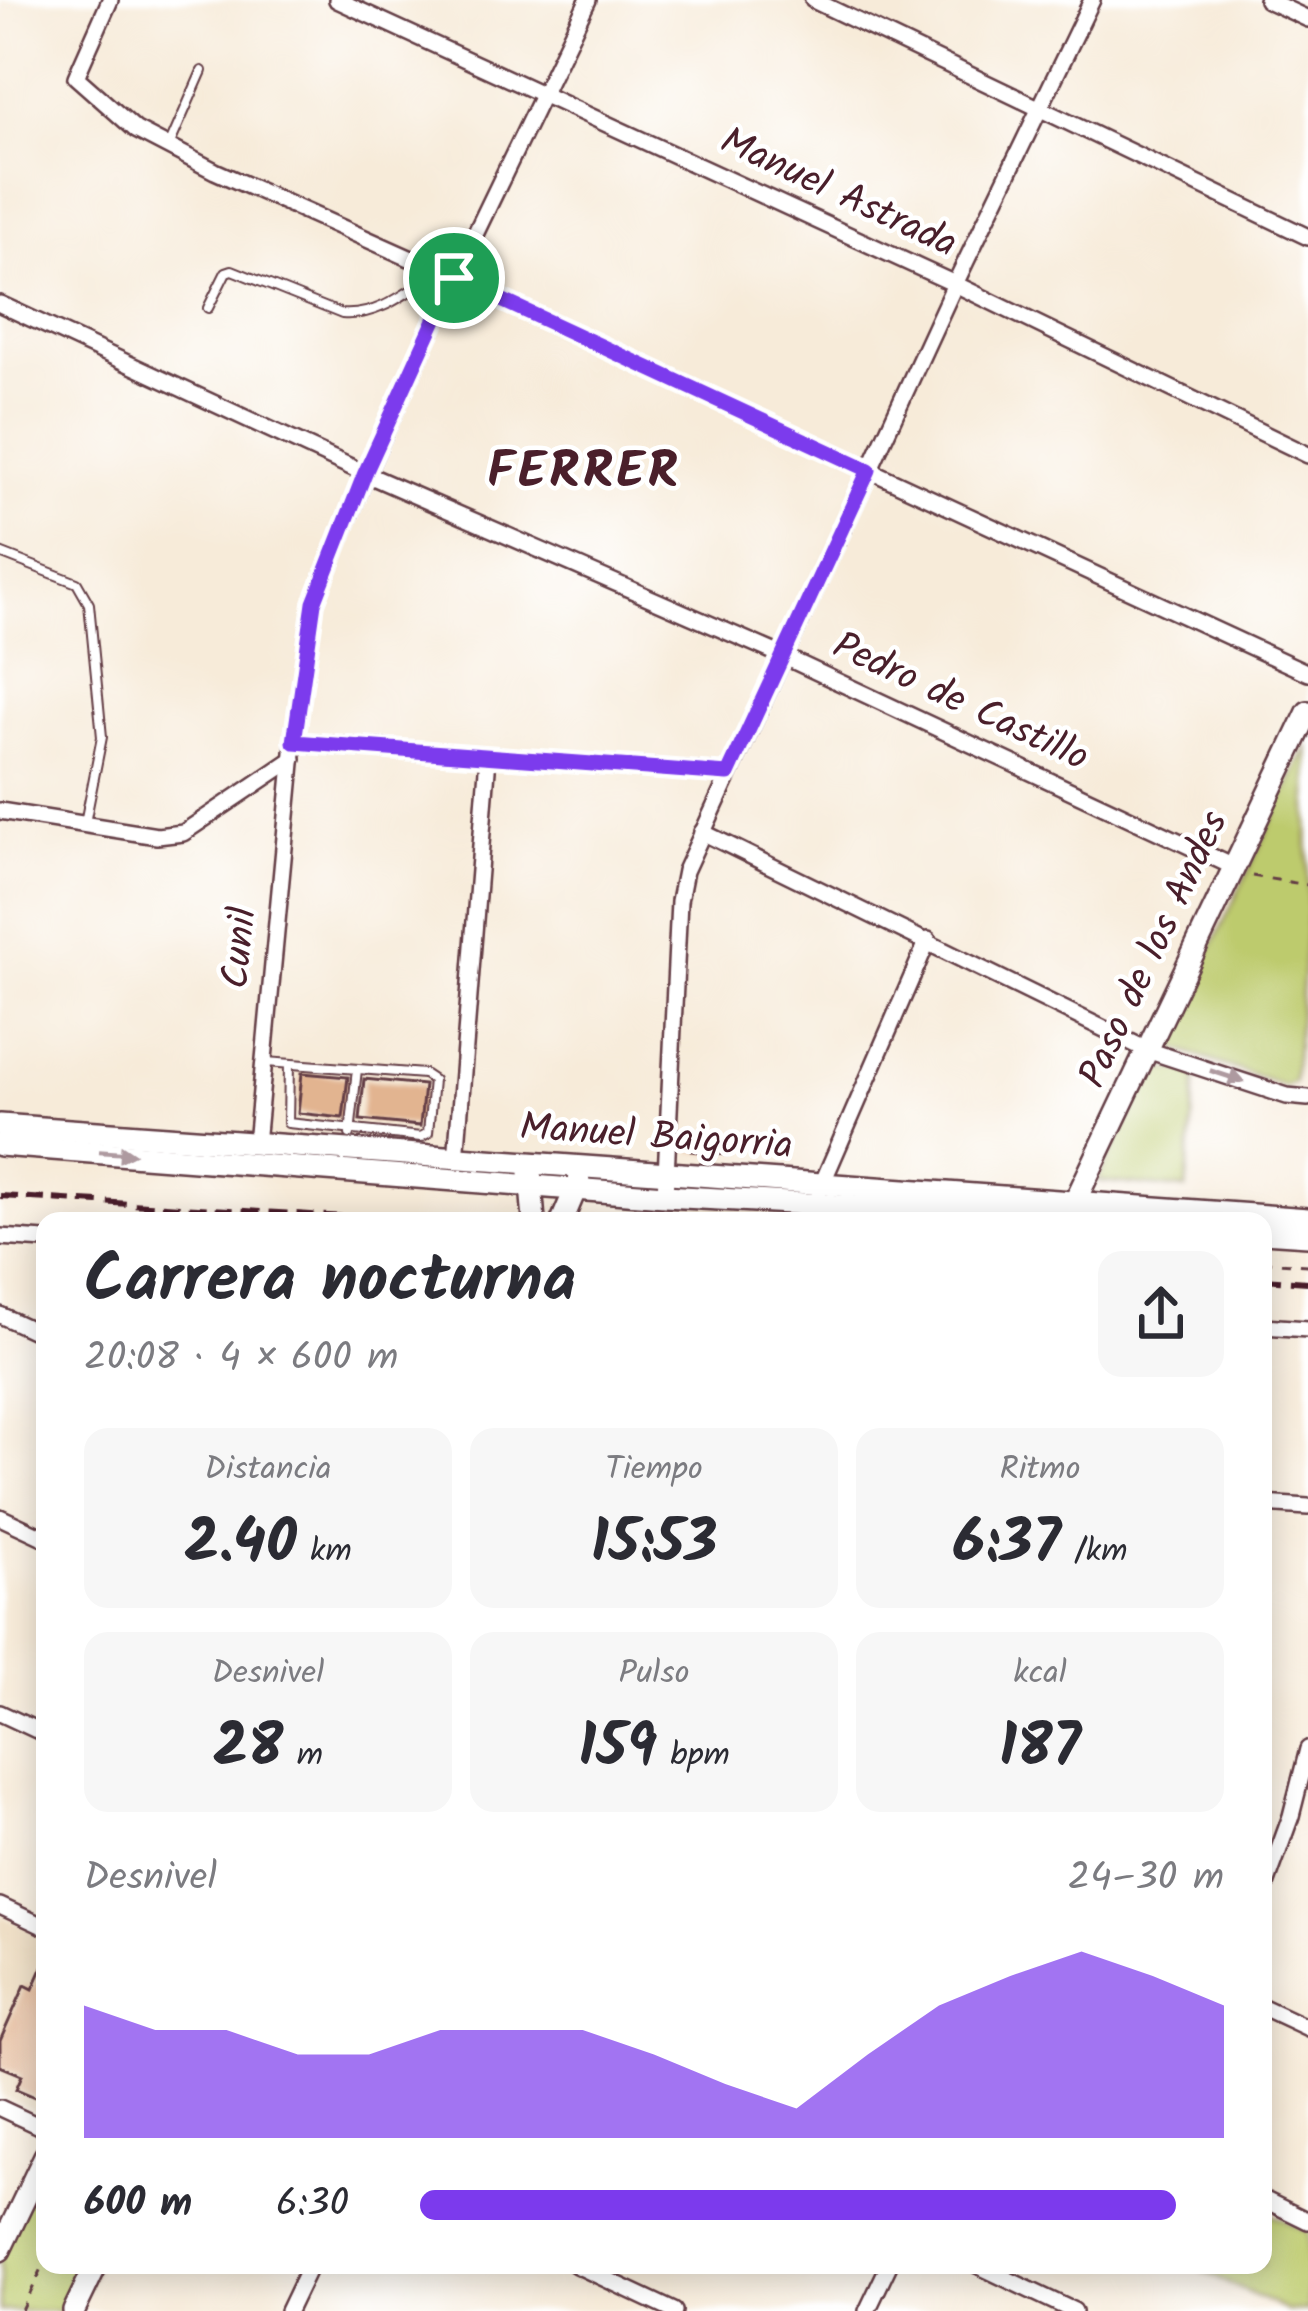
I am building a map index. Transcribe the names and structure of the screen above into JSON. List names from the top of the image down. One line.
{"streets":{"main road":["Paso de los Andes","Manuel Baigorria"],"street":["Manuel Astrada","Pedro de Castillo","Cunil"]},"crossings":[["Manuel Astrada","Cunil"],["Pedro de Castillo","Cunil"],["Pedro de Castillo","Paso de los Andes"],["Cunil","Manuel Baigorria"],["Paso de los Andes","Manuel Baigorria"]],"districts":["FERRER"],"page":{"heading":["Carrera nocturna","20:08 · 4 × 600 m"],"stats":[["Distancia","2.40 km"],["Tiempo","15:53"],["Ritmo","6:37 /km"],["Desnivel","28 m"],["Pulso","159 bpm"],["kcal","187"]],"chart":["Desnivel","24–30 m"],"list":[{"name":"600 m","note":"6:30"}]}}
